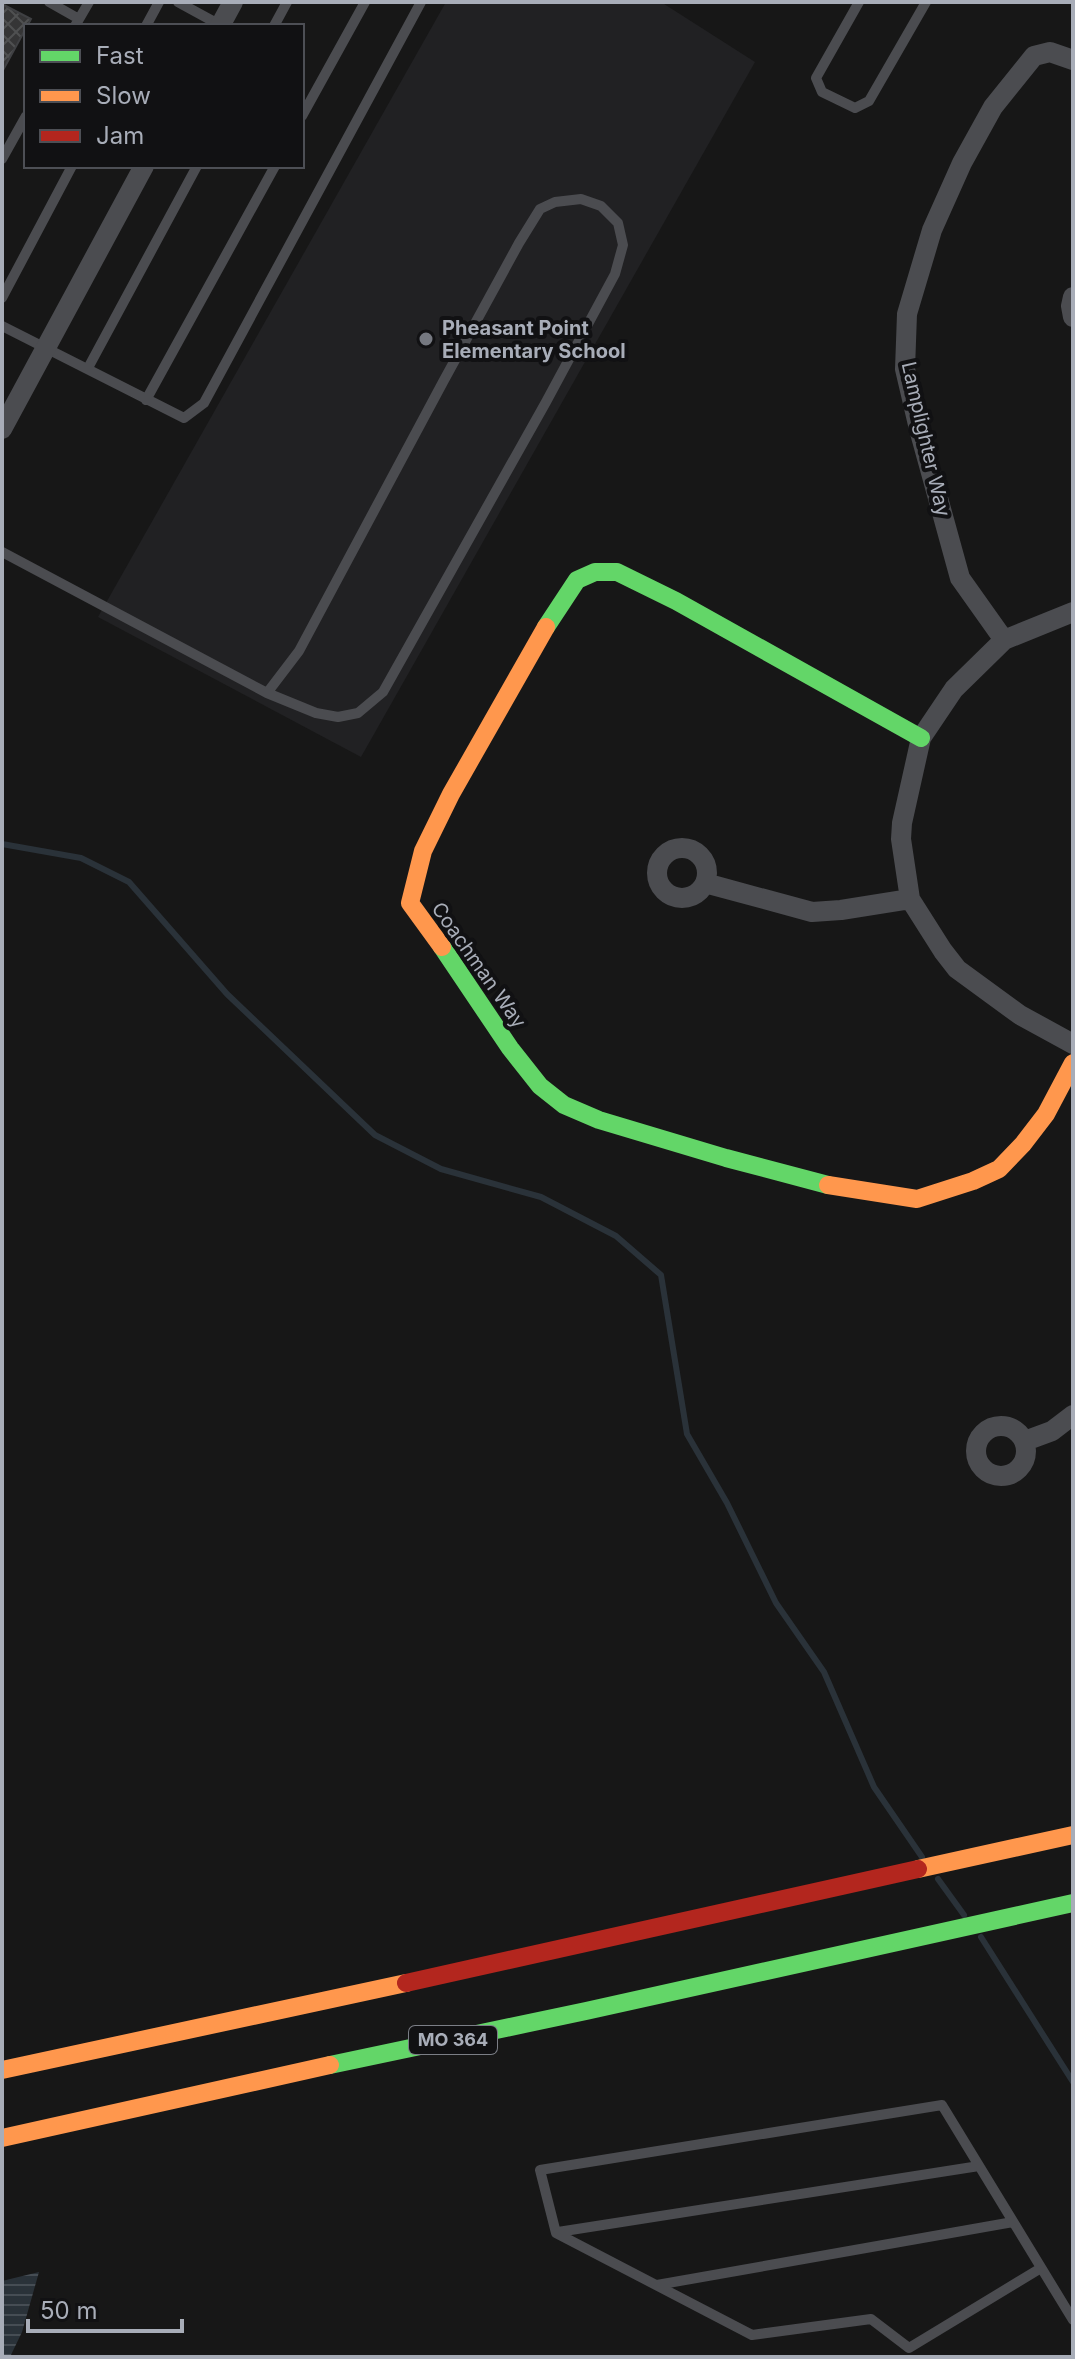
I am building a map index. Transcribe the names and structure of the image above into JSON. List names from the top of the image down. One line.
{"streets":{"main road":["Coachman Way","MO 364"],"street":["Lamplighter Way"]},"places":["Pheasant Point Elementary School"],"legend":["Fast","Slow","Jam"],"scale_bar":"50 m"}
